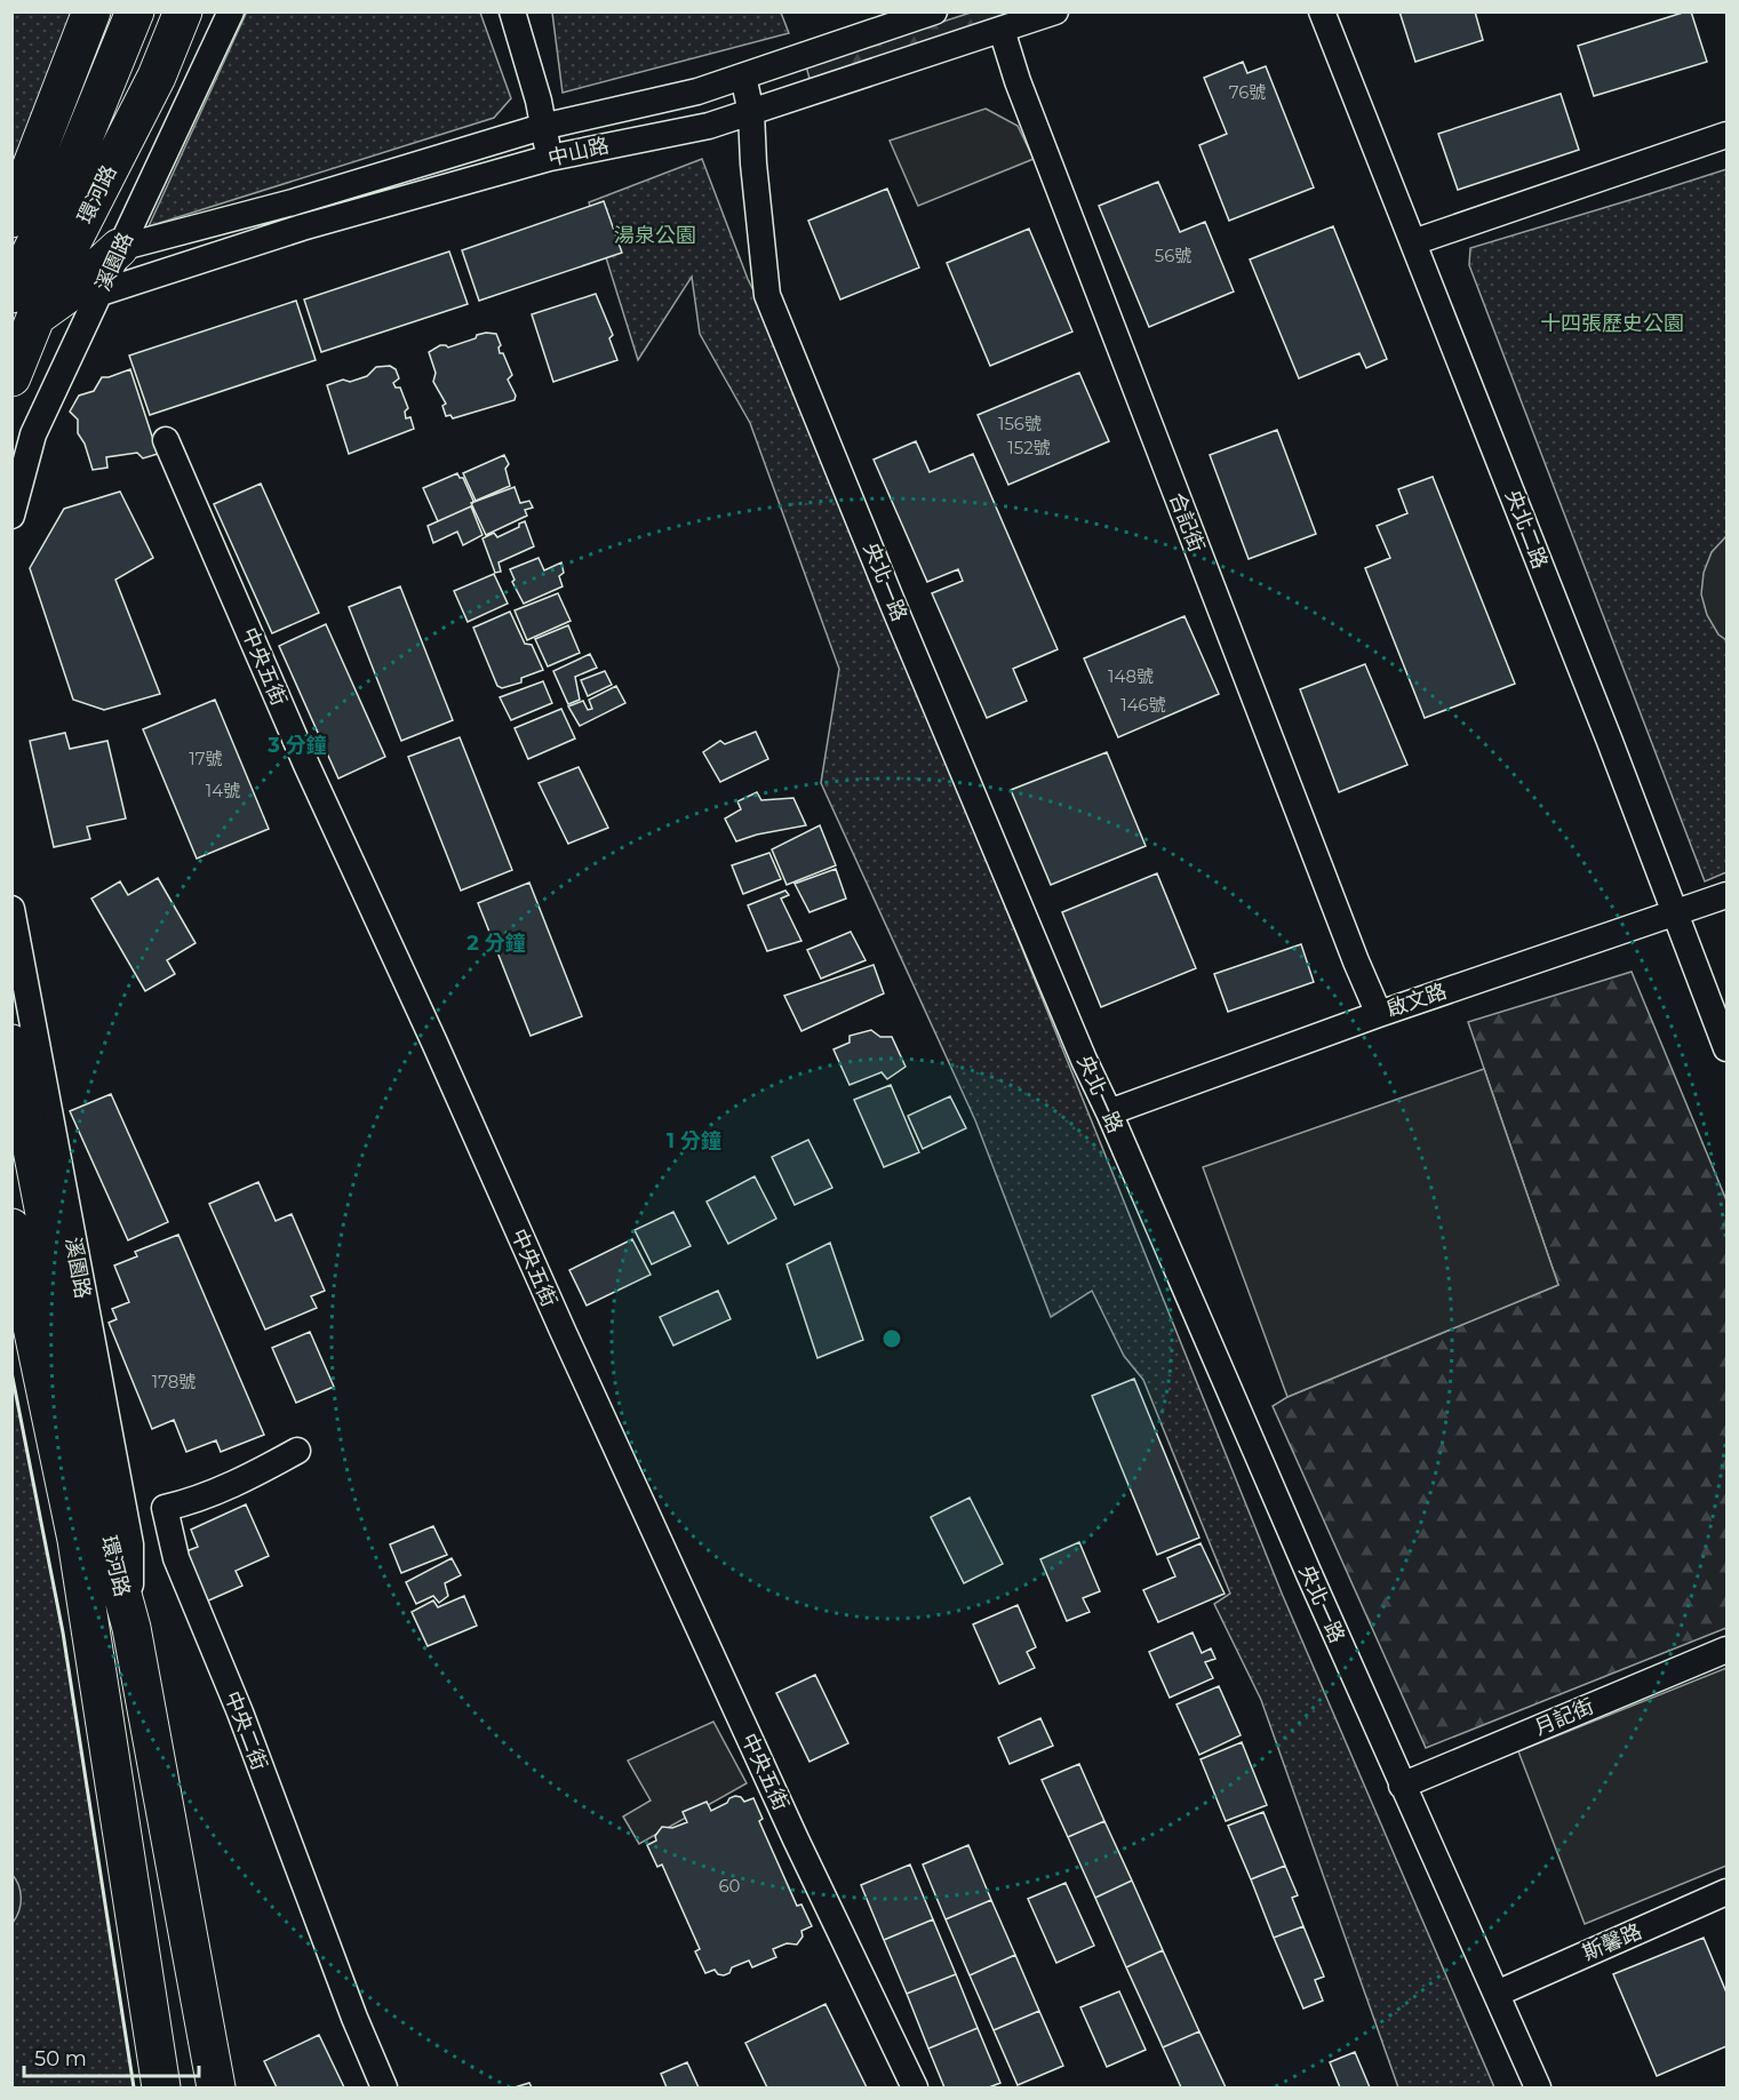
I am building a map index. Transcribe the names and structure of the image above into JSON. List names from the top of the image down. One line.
{"streets":{"highway":["環河路"],"street":["中山路","溪園路","合記街","央北二路","央北一路","中央五街","啟文路","月記街","中央二街","斯馨路"]},"crossings":[["中山路","環河路"],["中山路","溪園路"],["中山路","合記街"],["中山路","央北一路"],["環河路","溪園路"],["合記街","啟文路"],["央北二路","啟文路"],["央北一路","啟文路"],["央北一路","月記街"],["央北一路","斯馨路"]],"parks":["湯泉公園","十四張歷史公園"],"house_numbers":["76號","56號","156號","152號","148號","146號","17號","14號","178號","60"],"scale_bar":"50 m","rings":["3 分鐘","2 分鐘","1 分鐘"]}
